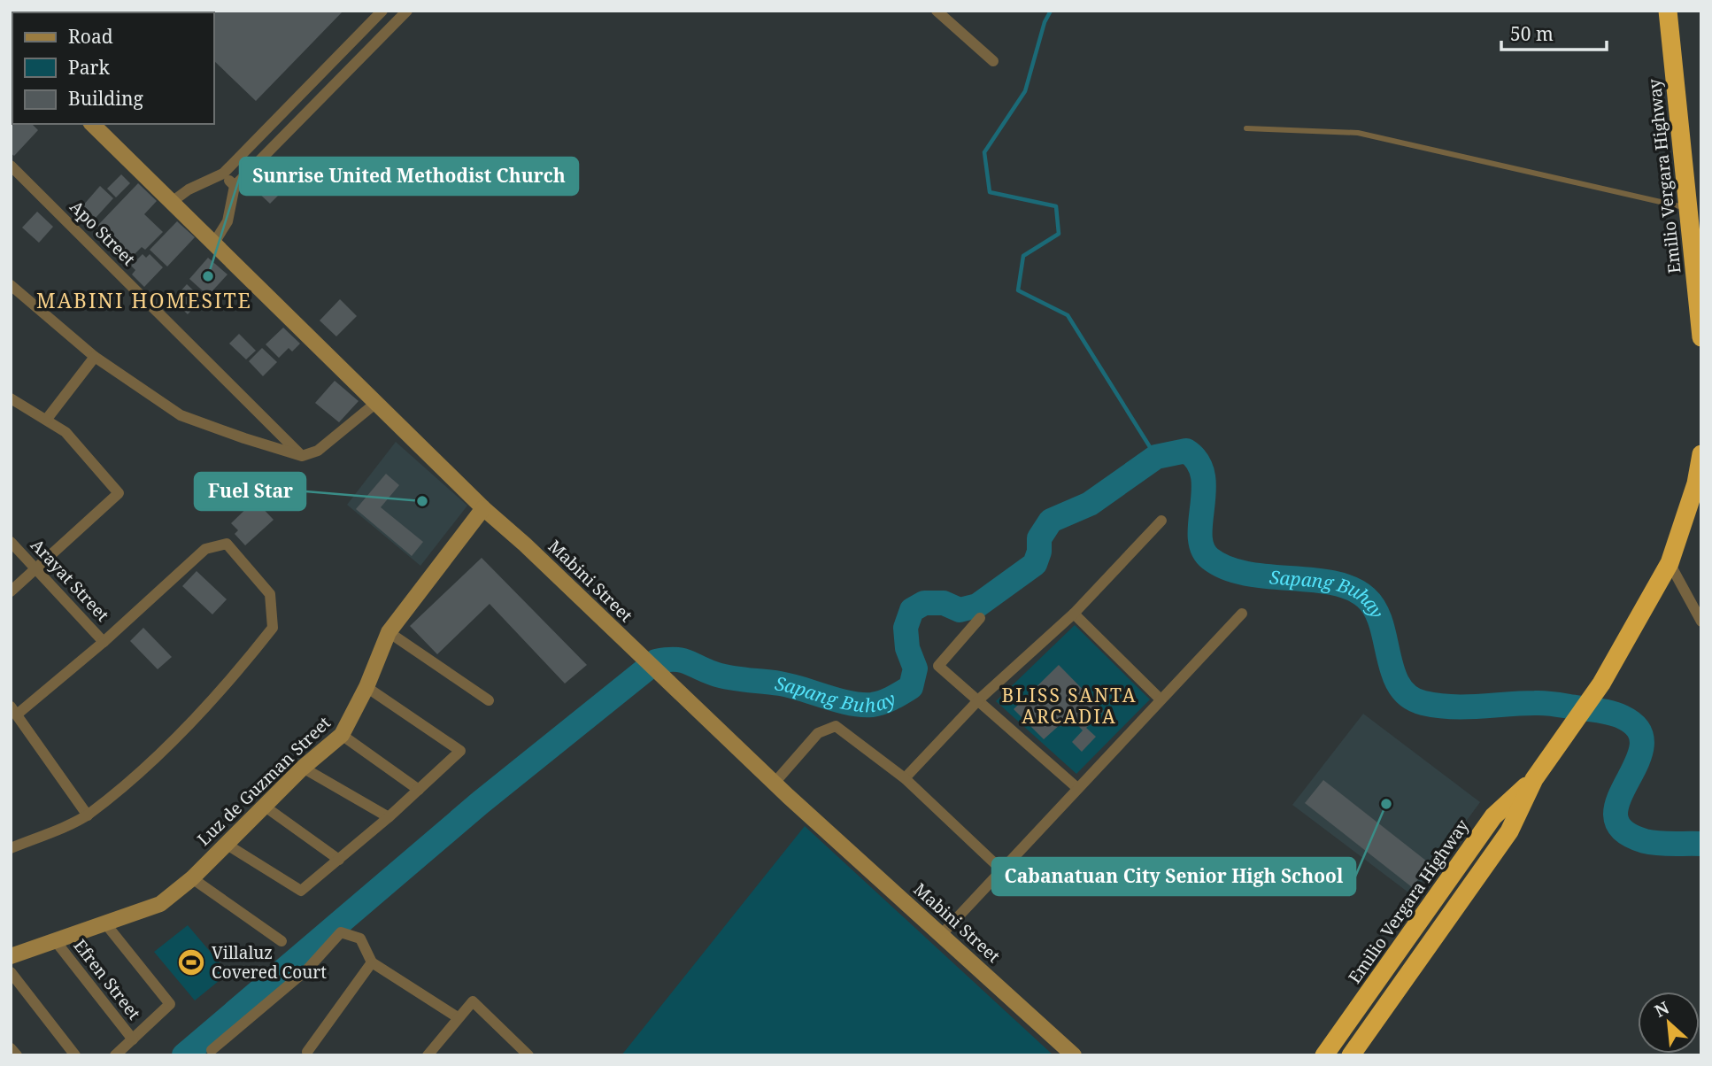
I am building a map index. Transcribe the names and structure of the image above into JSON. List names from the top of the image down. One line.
{"streets":{"highway":["Emilio Vergara Highway"],"main road":["Mabini Street","Luz de Guzman Street"],"street":["Apo Street","Arayat Street","Efren Street"]},"crossings":[["Mabini Street","Luz de Guzman Street"],["Luz de Guzman Street","Efren Street"]],"districts":["MABINI HOMESITE","BLISS SANTA ARCADIA"],"water":["Sapang Buhay"],"places":{"other":["Sunrise United Methodist Church","Fuel Star","Cabanatuan City Senior High School"],"sports":["Villaluz Covered Court"]},"legend":["Road","Park","Building"],"scale_bar":"50 m","north":"top left"}
